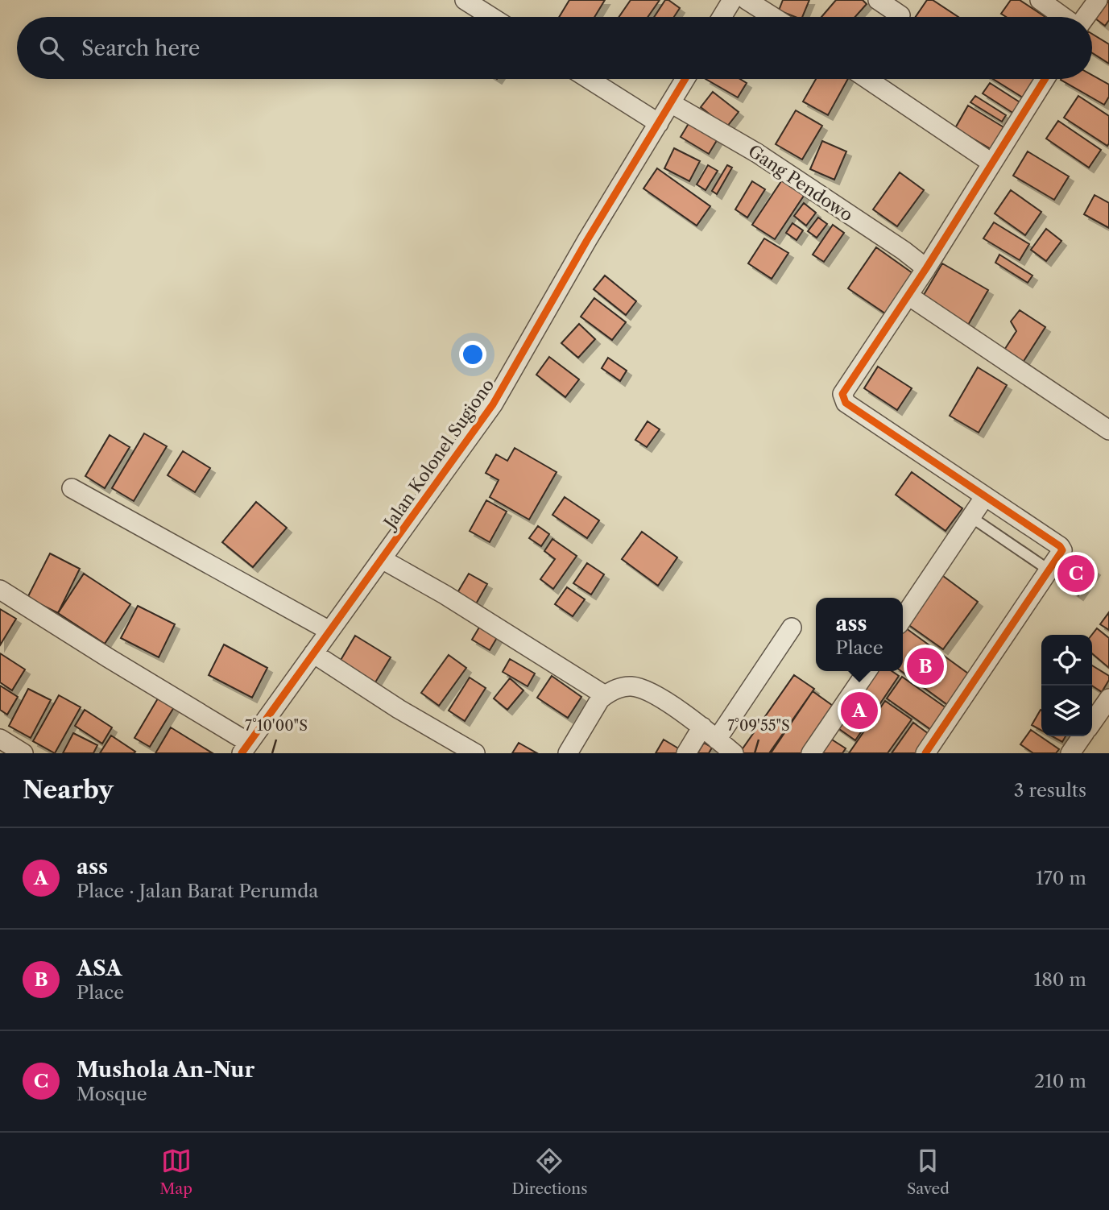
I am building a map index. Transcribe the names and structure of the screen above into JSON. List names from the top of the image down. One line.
{"streets":{"street":["Gang Pendowo","Jalan Kolonel Sugiono"]},"crossings":[["Gang Pendowo","Jalan Kolonel Sugiono"]],"page":{"search":"Search here","pins":["C","B","A"],"popup":["ass","Place"],"heading":["Nearby","3 results"],"list":[{"mark":"A","name":"ass","note":"Place · Jalan Barat Perumda","value":"170 m"},{"mark":"B","name":"ASA","note":"Place","value":"180 m"},{"mark":"C","name":"Mushola An-Nur","note":"Mosque","value":"210 m"}],"nav":["Map","Directions","Saved"]},"coordinates":["7°10'00\"S","7°09'55\"S"]}
